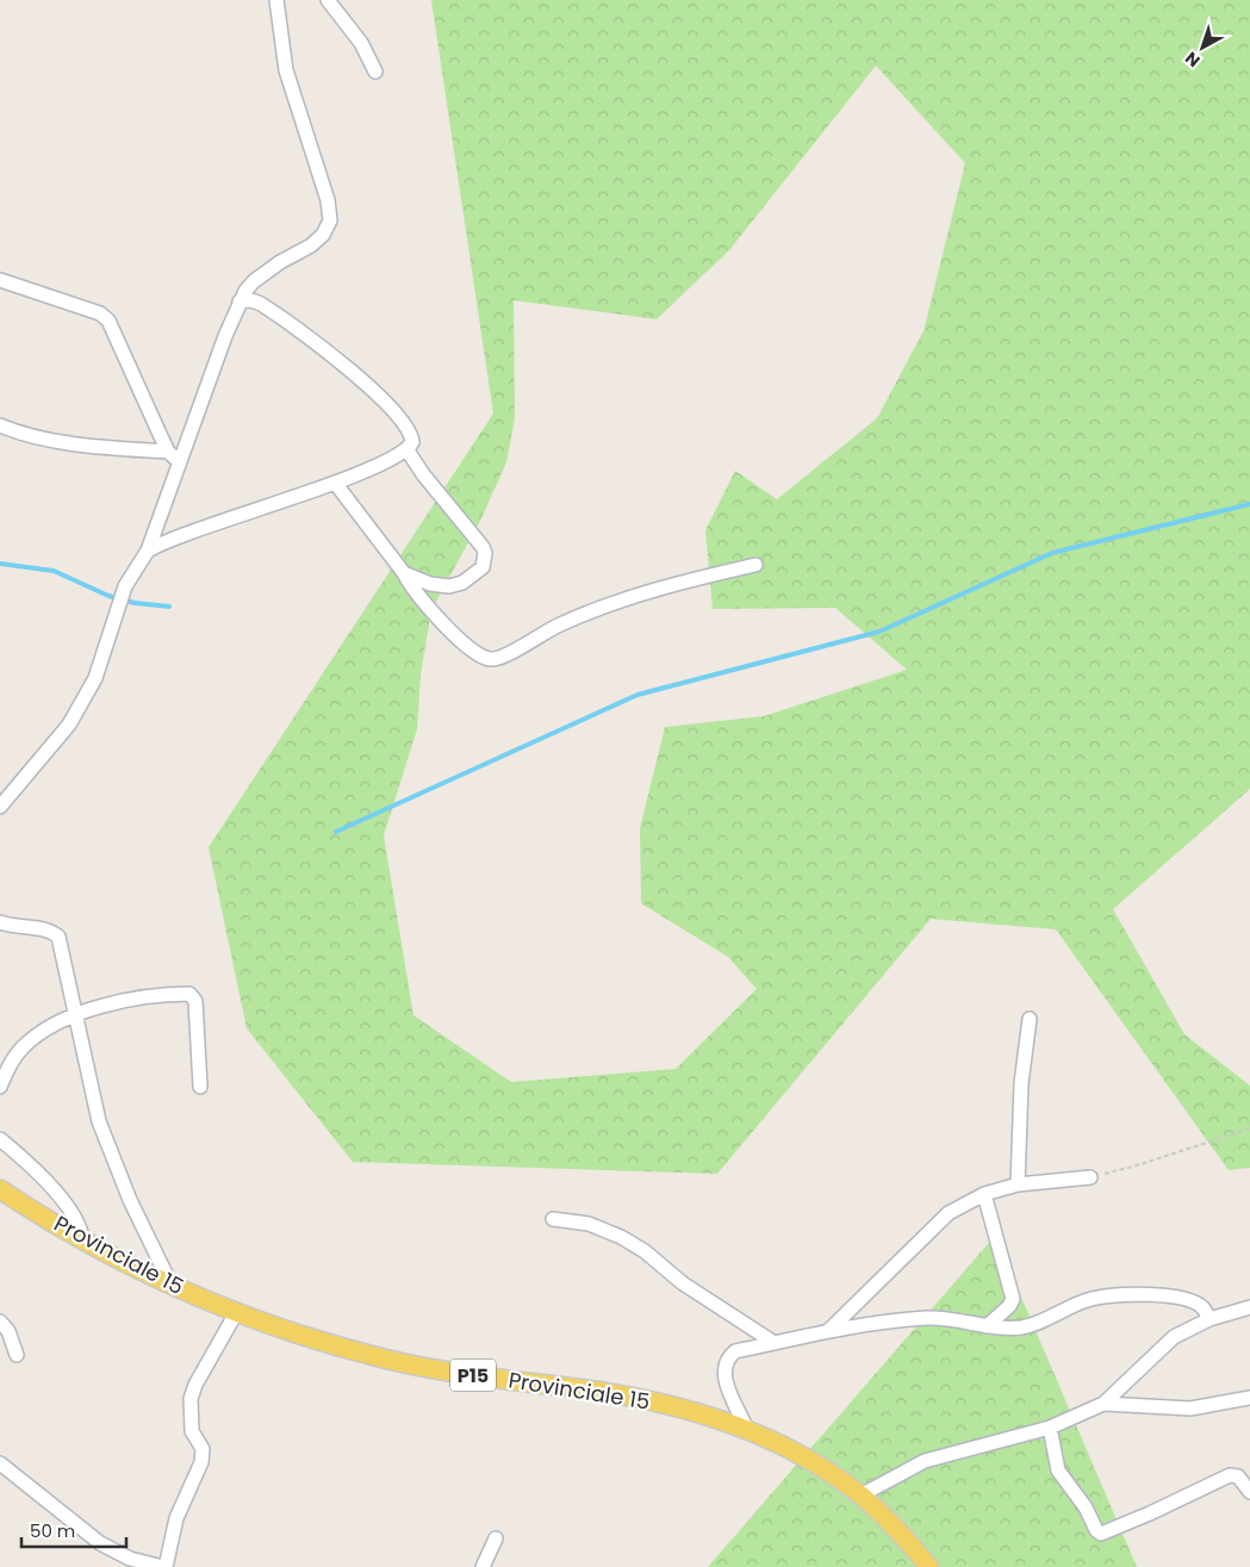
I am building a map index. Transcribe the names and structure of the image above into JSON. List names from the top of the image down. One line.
{"streets":{"main road":["Provinciale 15","P15"]},"scale_bar":"50 m","north":"bottom left"}
